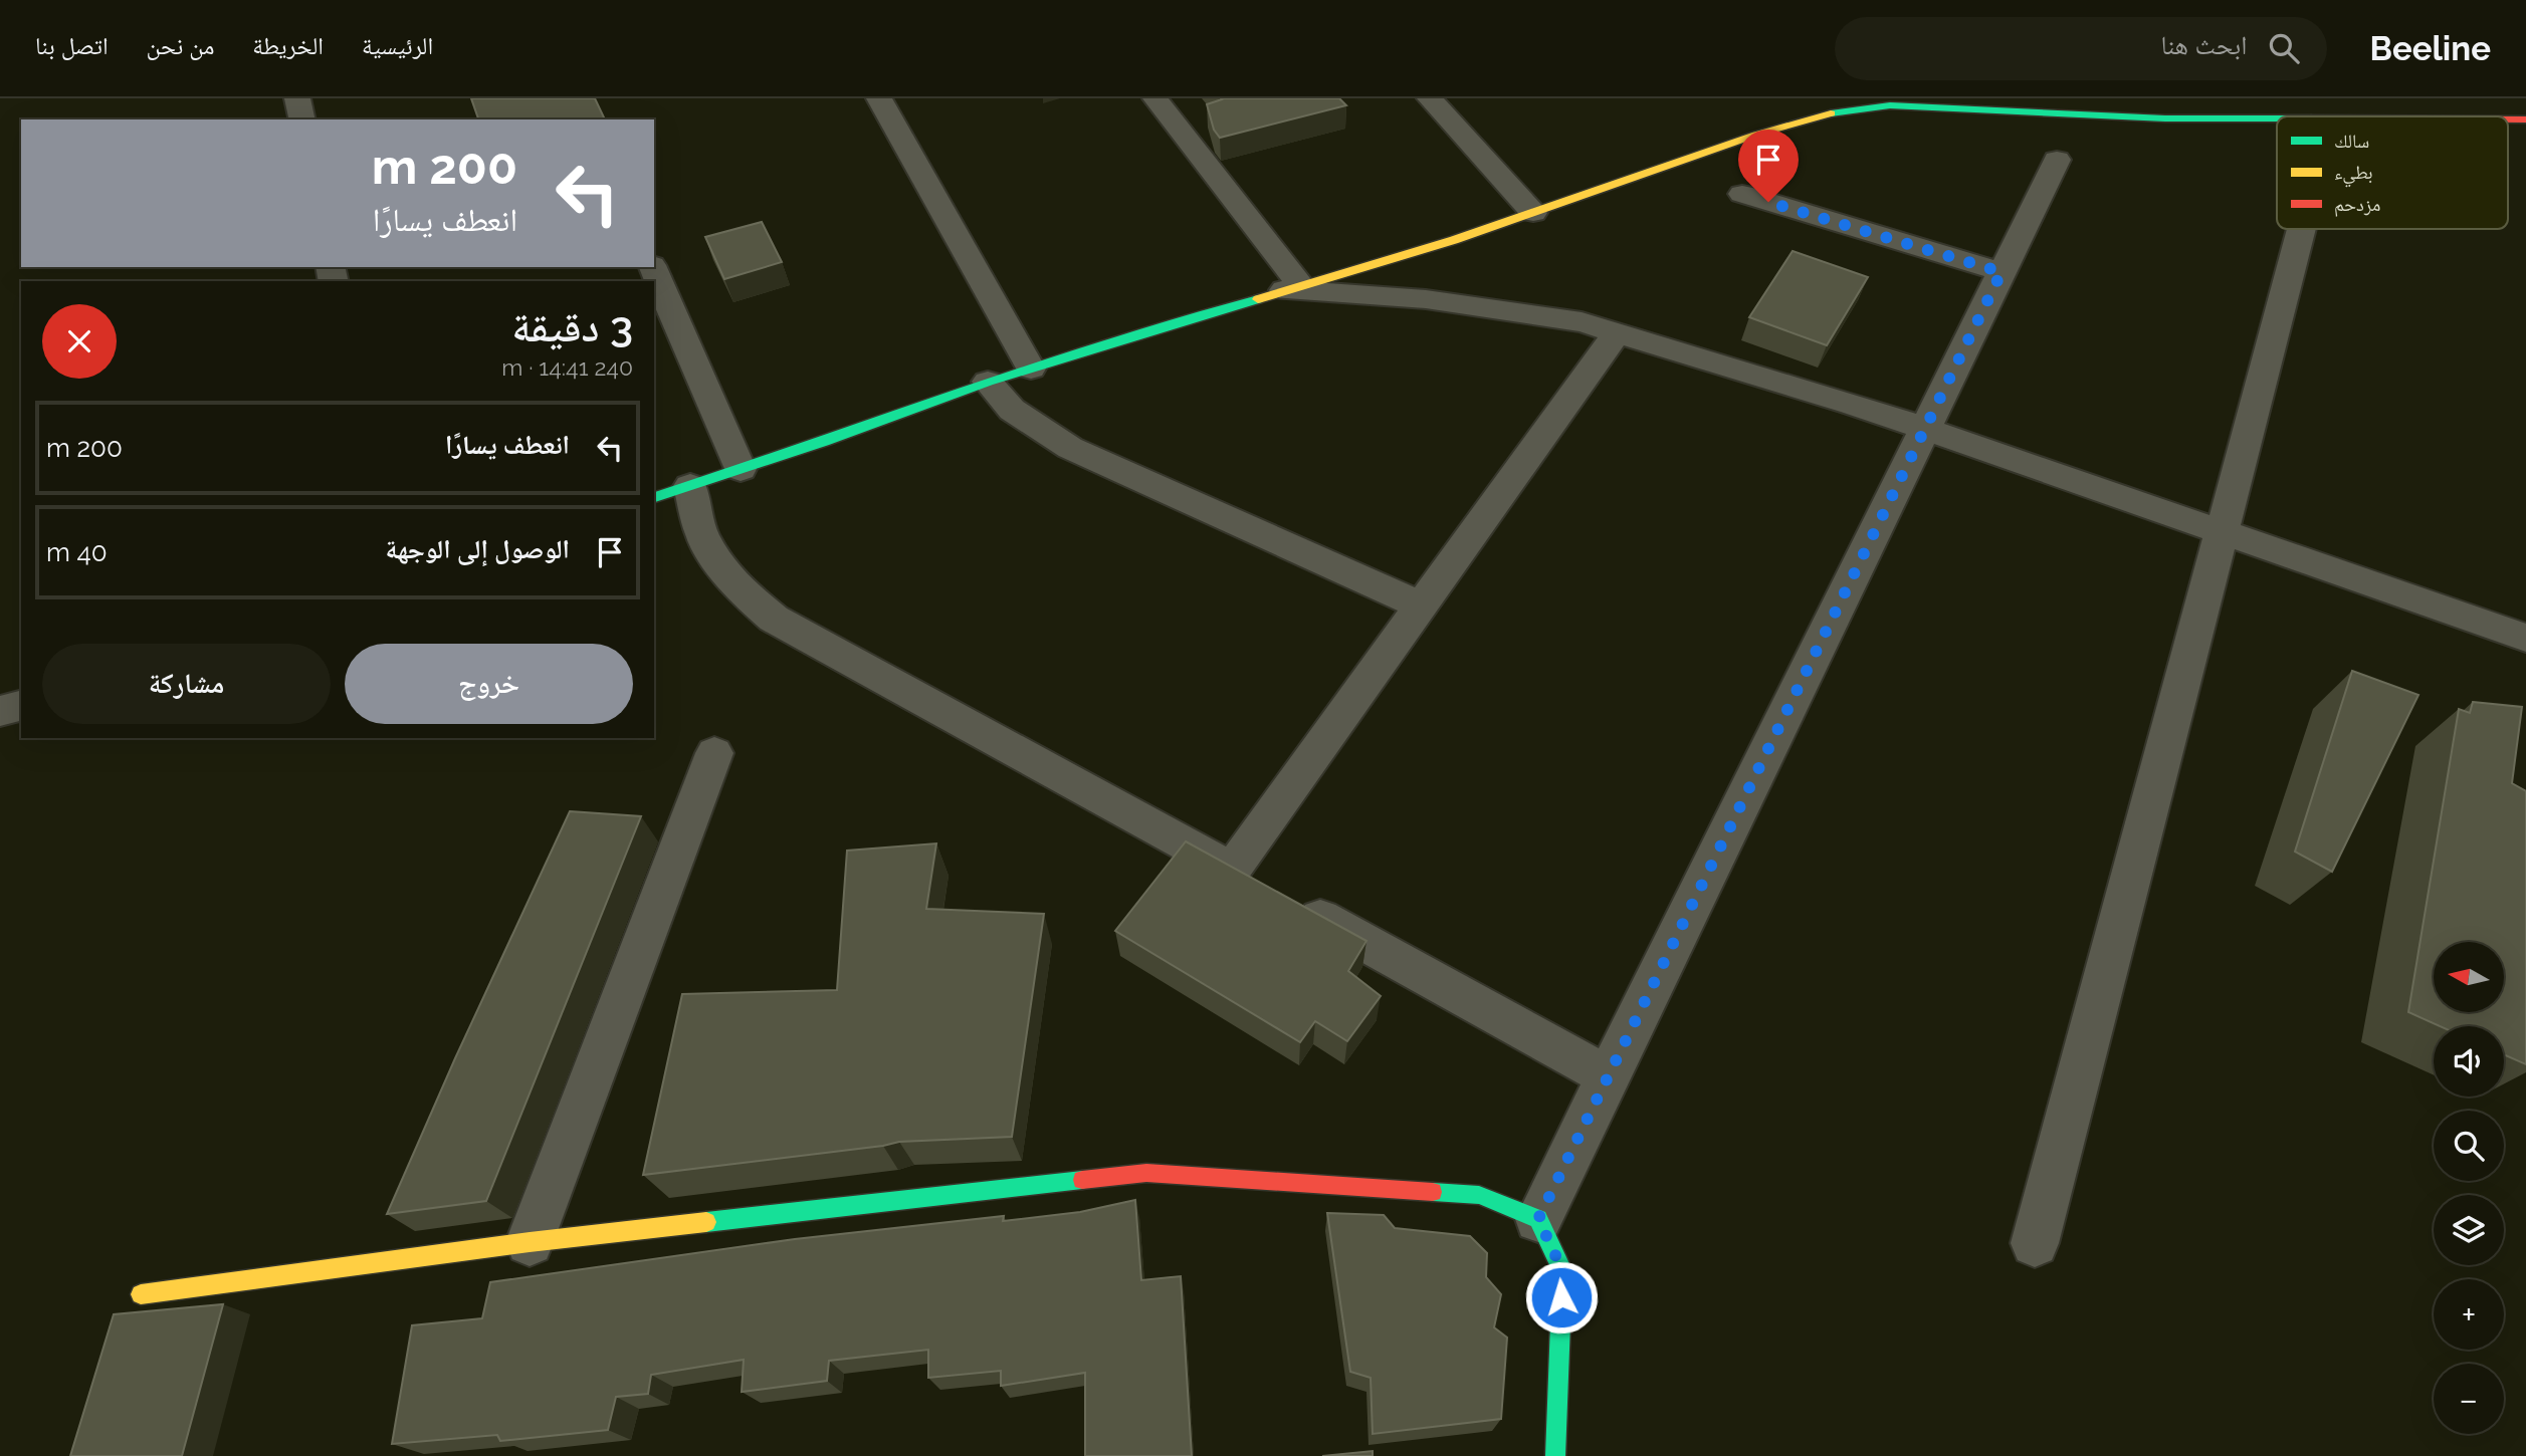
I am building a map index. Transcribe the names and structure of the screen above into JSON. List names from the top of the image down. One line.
{"legend":["سالك","بطيء","مزدحم"],"north":"left","page":{"header":"Beeline","search":"ابحث هنا","nav":["الرئيسية","الخريطة","من نحن","اتصل بنا"],"turn":["200 m","انعطف يسارًا"],"heading":["3 دقيقة","240 m · 14:41"],"list":[{"name":"انعطف يسارًا","value":"200 m"},{"name":"الوصول إلى الوجهة","value":"40 m"}],"buttons":["خروج","مشاركة"],"map_buttons":["+","−"]}}
